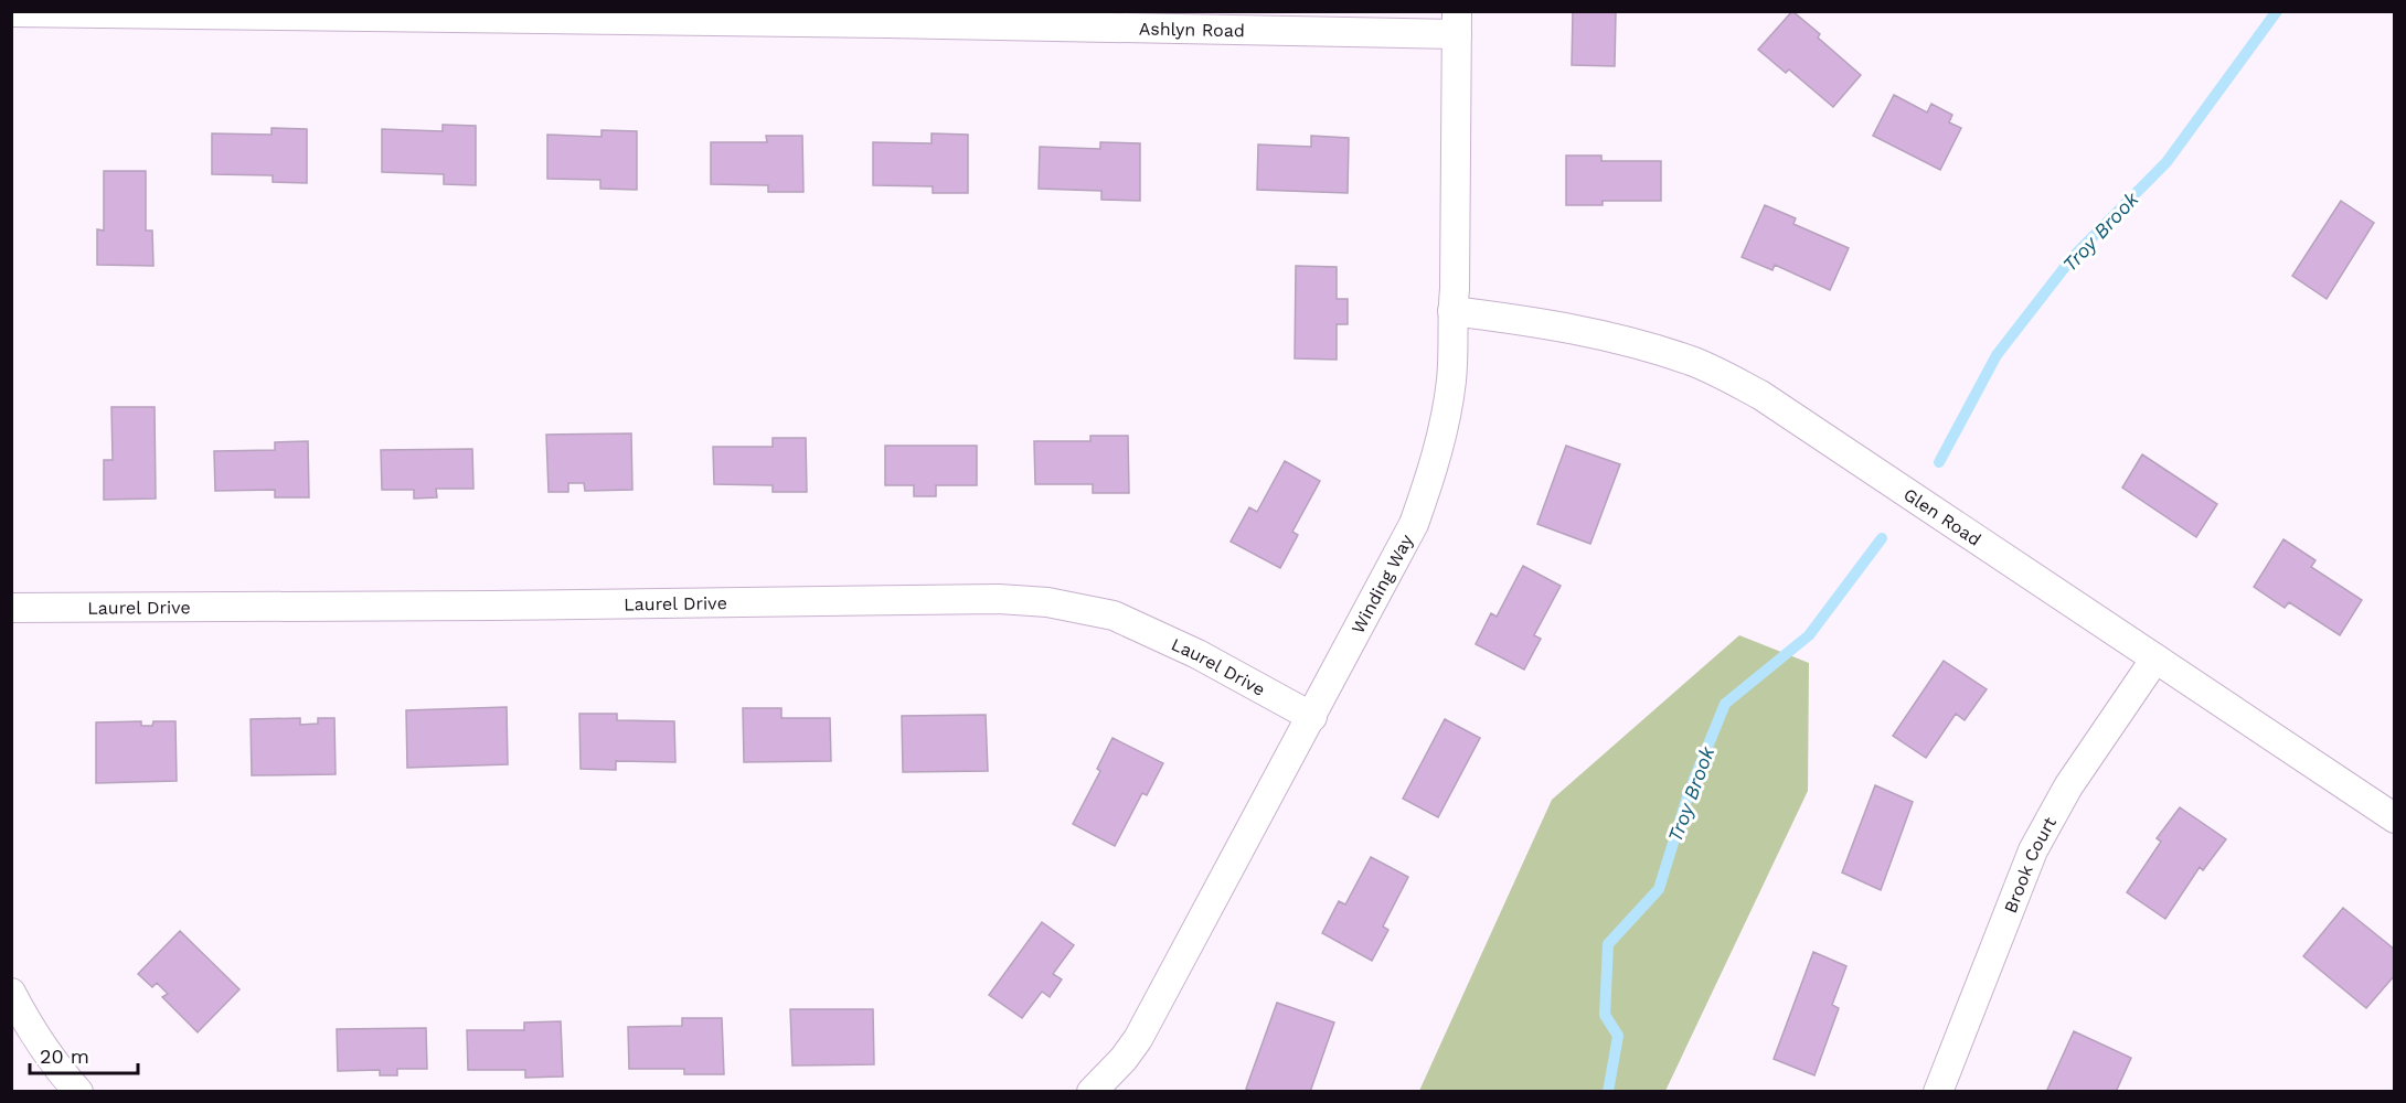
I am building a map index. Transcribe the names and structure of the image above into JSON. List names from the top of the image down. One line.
{"streets":{"street":["Ashlyn Road","Glen Road","Winding Way","Laurel Drive","Brook Court"]},"crossings":[["Ashlyn Road","Winding Way"],["Glen Road","Winding Way"],["Glen Road","Brook Court"],["Winding Way","Laurel Drive"]],"water":["Troy Brook"],"scale_bar":"20 m"}
